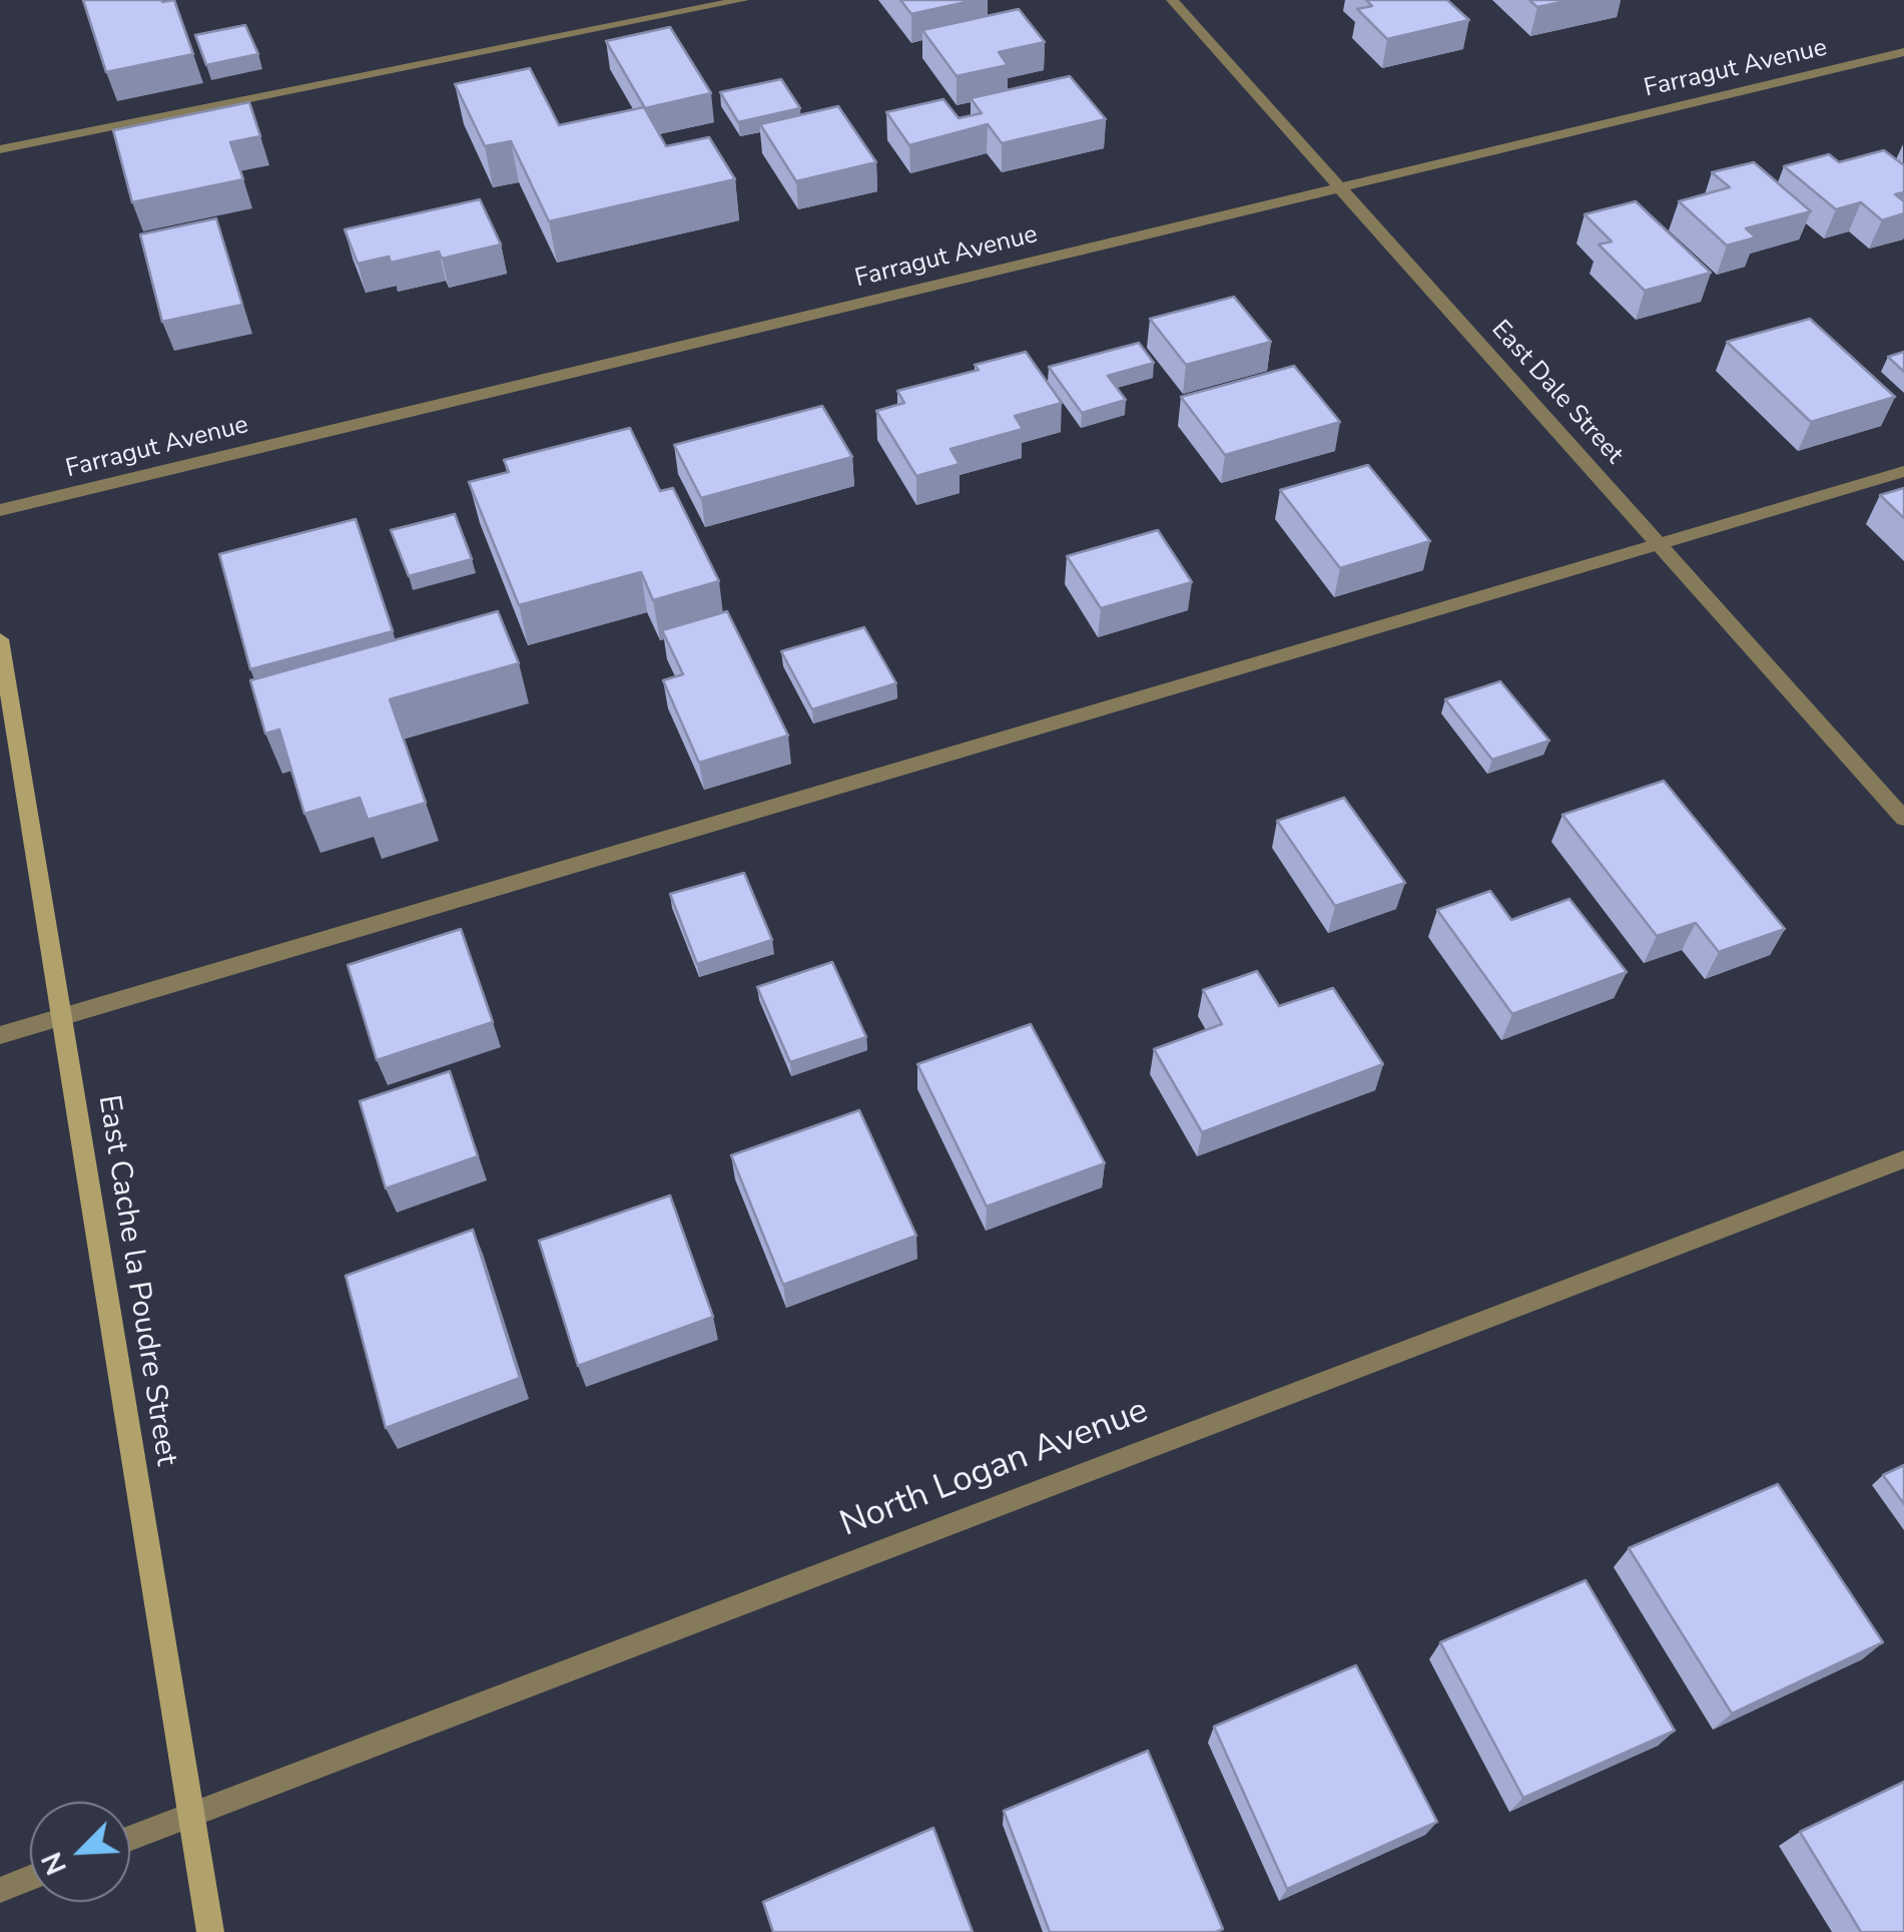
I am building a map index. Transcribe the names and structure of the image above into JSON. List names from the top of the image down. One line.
{"streets":{"street":["Farragut Avenue","East Dale Street","East Cache la Poudre Street","North Logan Avenue"]},"crossings":[["Farragut Avenue","East Dale Street"],["East Cache la Poudre Street","North Logan Avenue"]],"north":"bottom left"}
